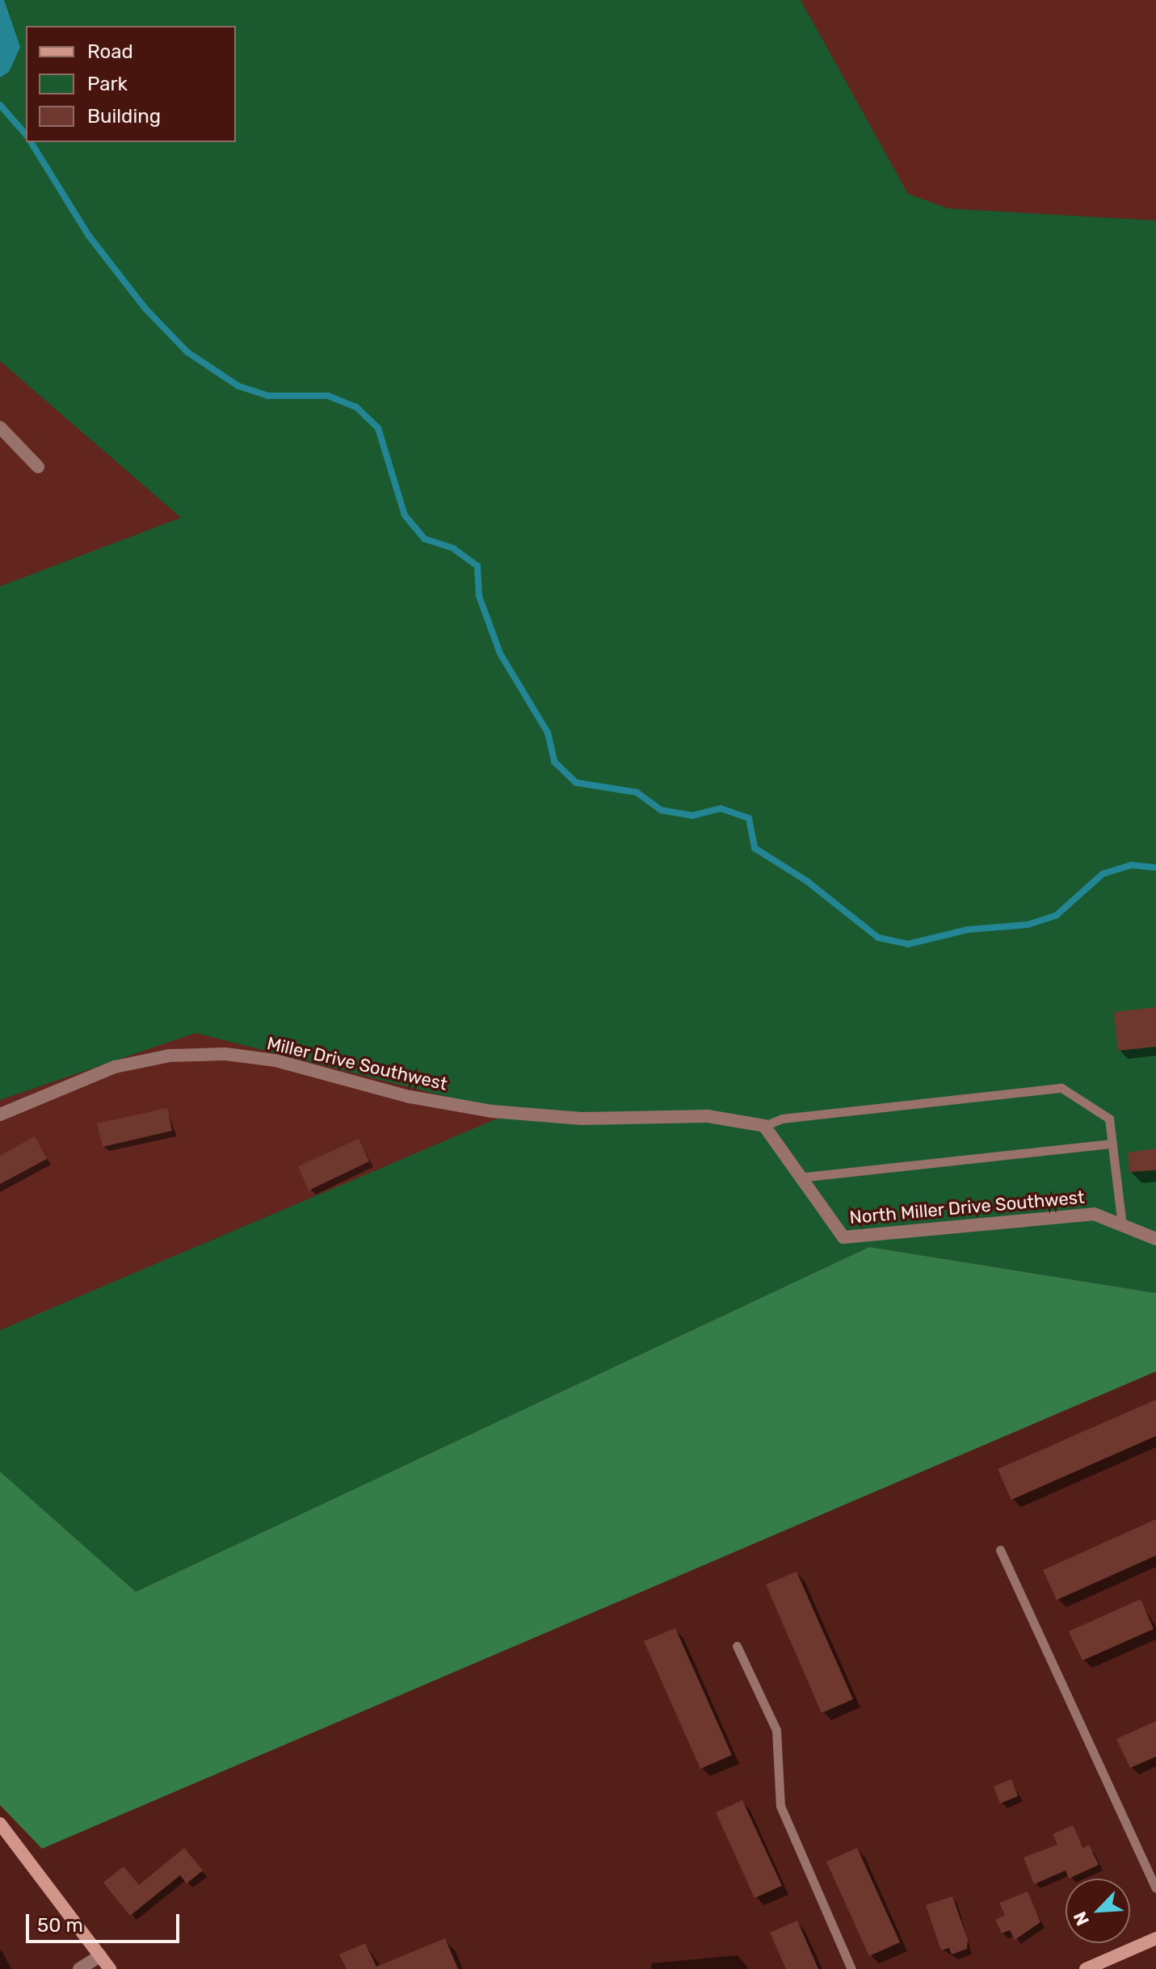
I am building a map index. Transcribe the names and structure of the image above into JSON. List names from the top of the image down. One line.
{"streets":{"street":["Miller Drive Southwest","North Miller Drive Southwest"]},"crossings":[["Miller Drive Southwest","North Miller Drive Southwest"]],"legend":["Road","Park","Building"],"scale_bar":"50 m","north":"bottom left"}
